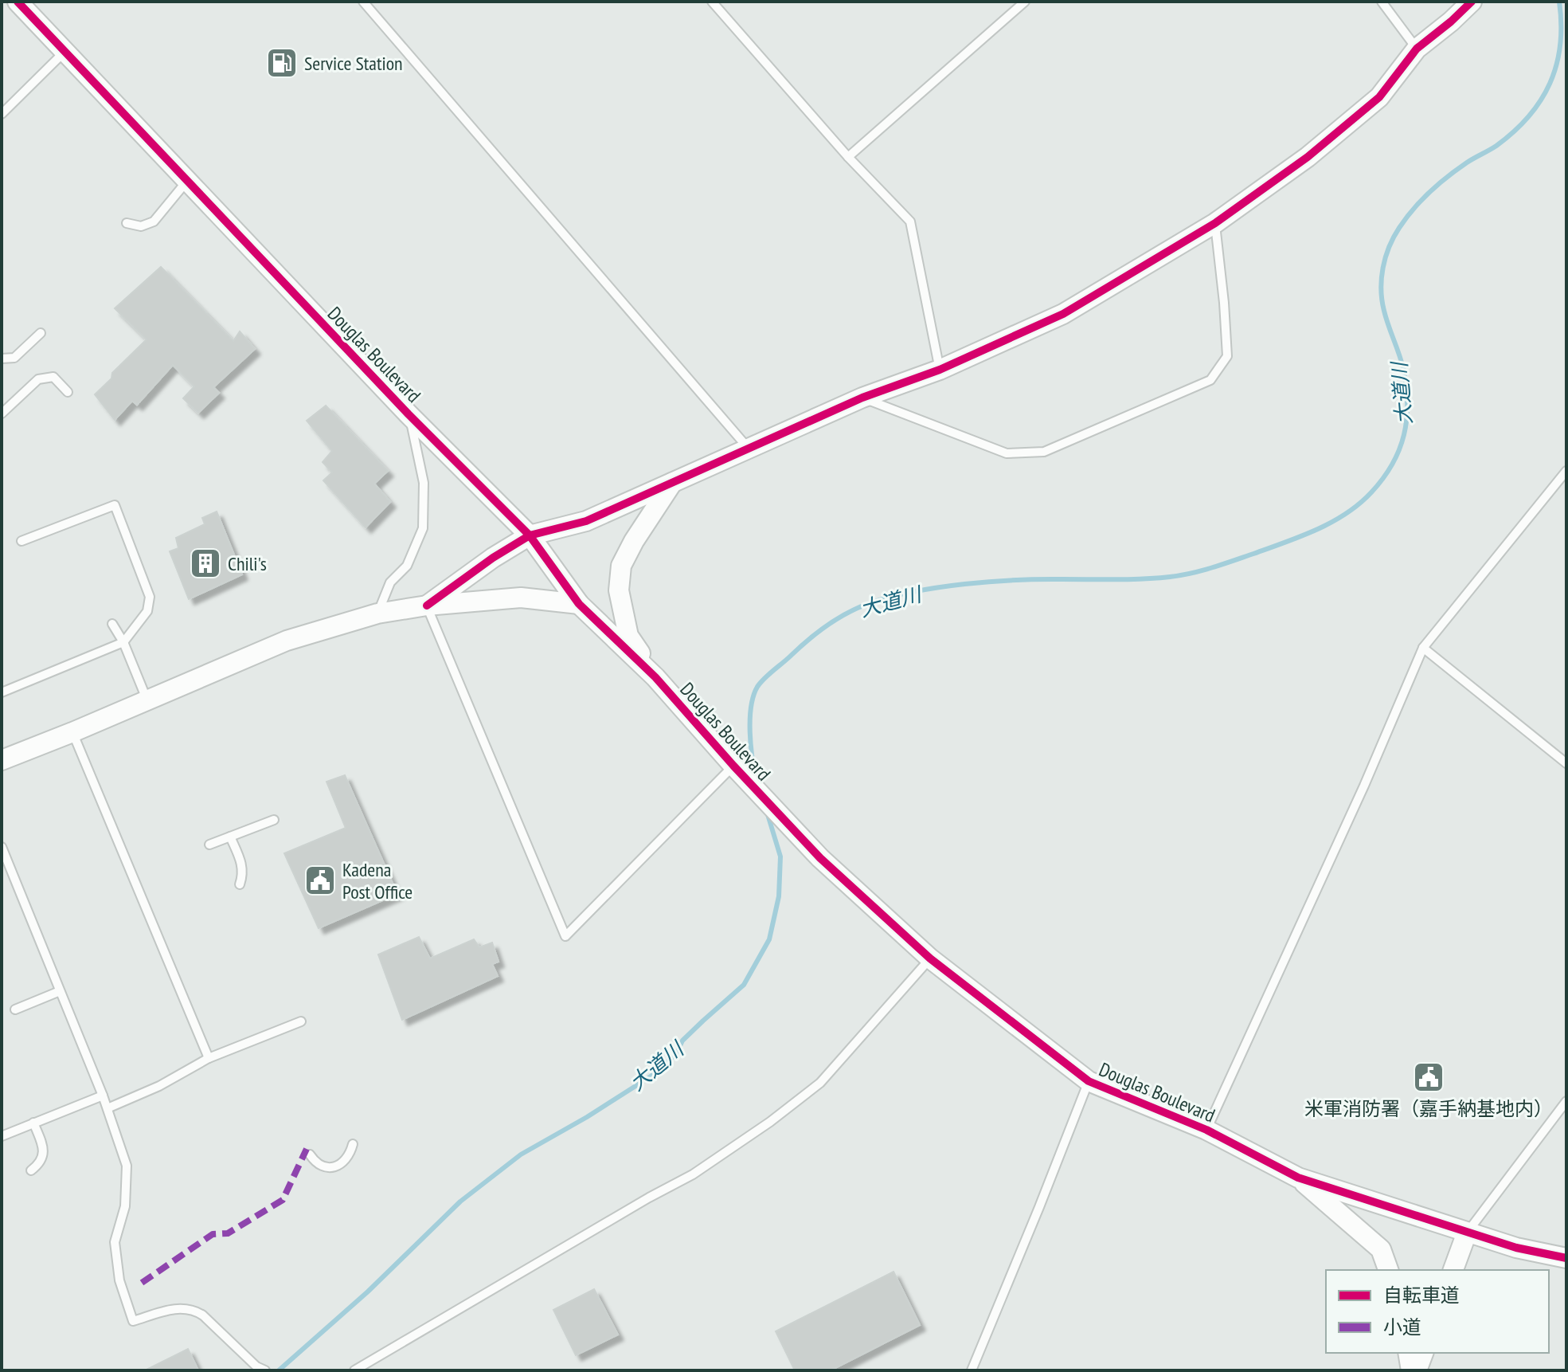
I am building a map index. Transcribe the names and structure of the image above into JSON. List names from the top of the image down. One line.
{"streets":{"street":["Douglas Boulevard"]},"water":["大道川"],"places":{"fuel station":["Service Station"],"building":["Chili's"],"public building":["Kadena Post Office","米軍消防署（嘉手納基地内）"]},"legend":["自転車道","小道"]}
